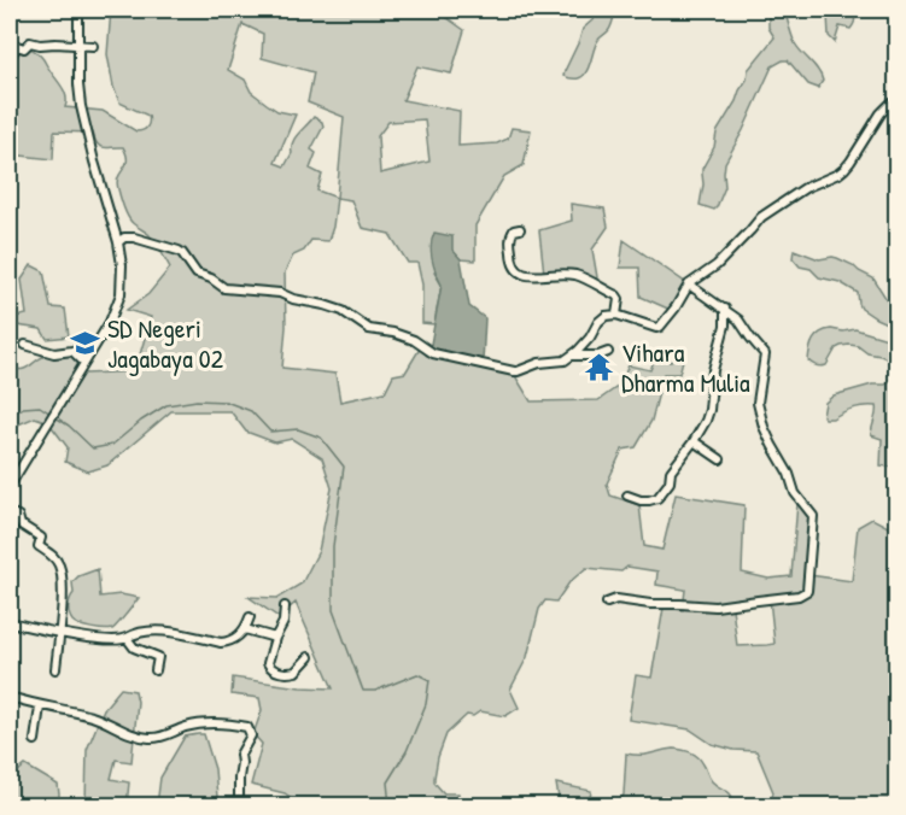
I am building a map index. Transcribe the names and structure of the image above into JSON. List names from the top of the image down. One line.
{"places":{"school or university":["SD Negeri Jagabaya 02"],"temple":["Vihara Dharma Mulia"]}}
